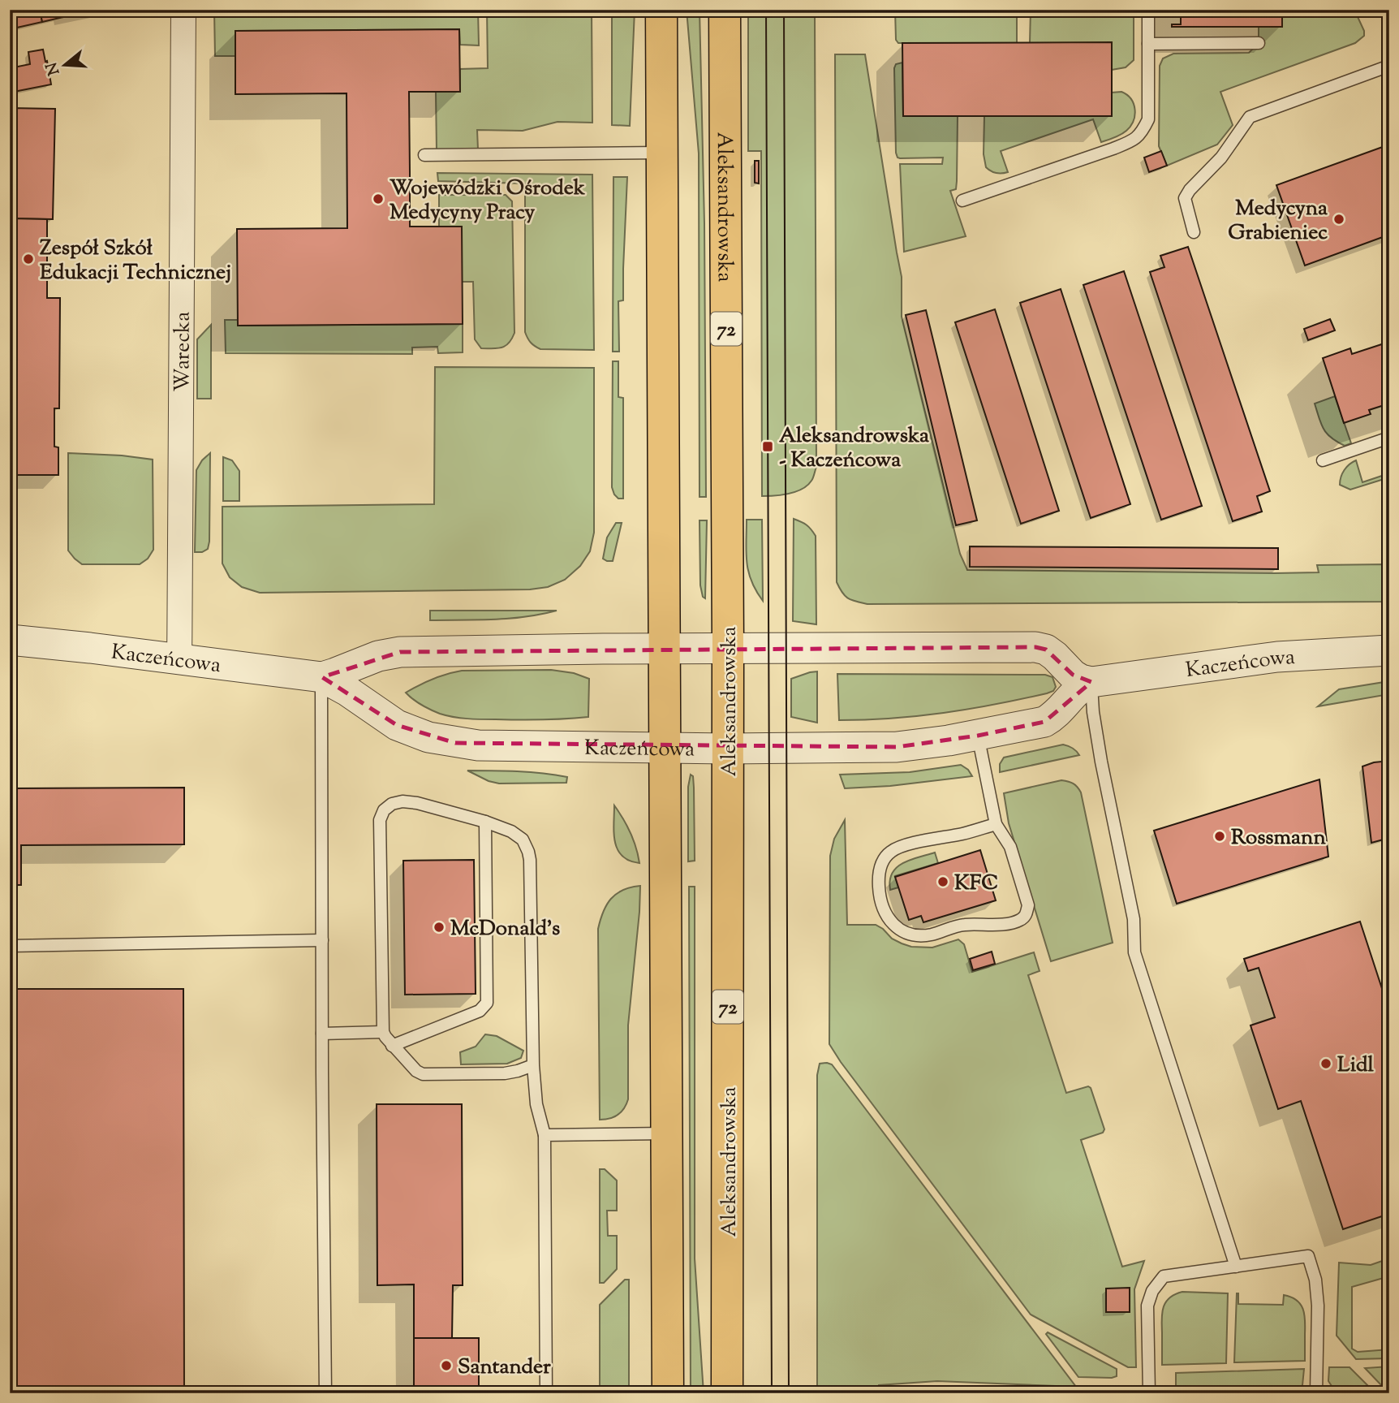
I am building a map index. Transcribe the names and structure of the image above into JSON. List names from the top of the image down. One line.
{"streets":{"main road":["Aleksandrowska","72"],"street":["Warecka","Kaczeńcowa"]},"crossings":[["Aleksandrowska","Kaczeńcowa"],["Warecka","Kaczeńcowa"]],"places":{"other":["Wojewódzki Ośrodek Medycyny Pracy","Medycyna Grabieniec","Zespół Szkół Edukacji Technicznej","Rossmann","KFC","McDonald's","Lidl","Santander"],"transit":["Aleksandrowska - Kaczeńcowa"]},"north":"left"}
